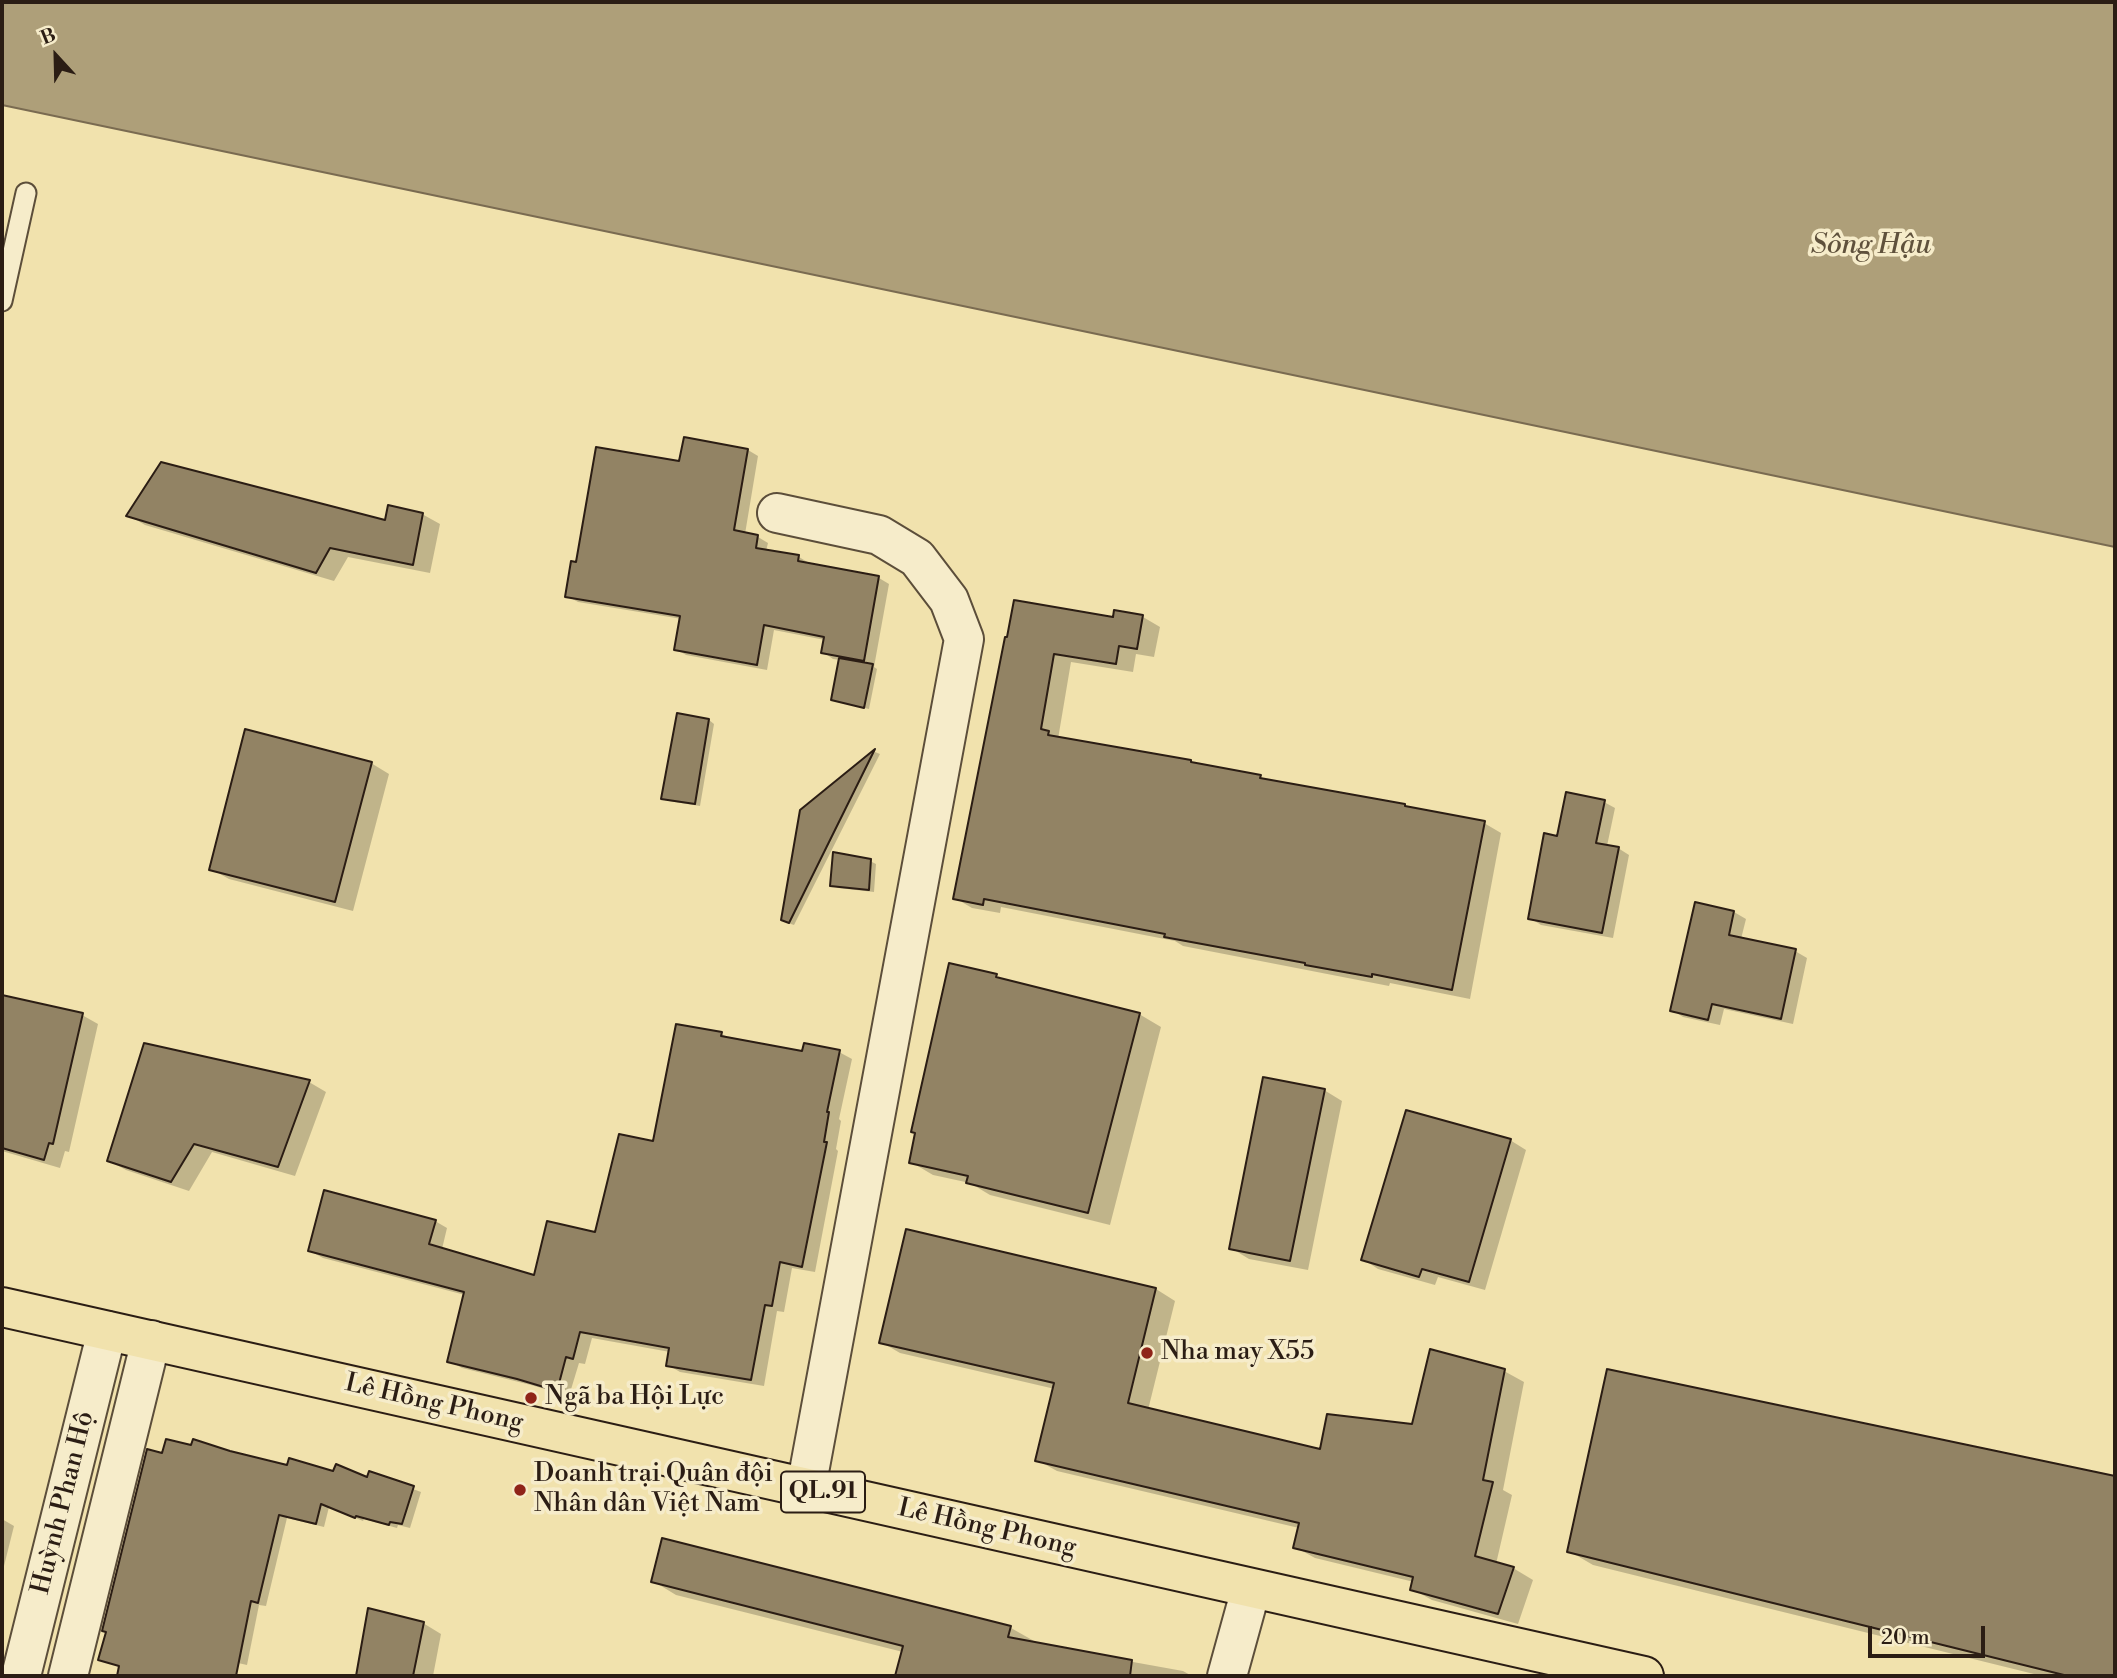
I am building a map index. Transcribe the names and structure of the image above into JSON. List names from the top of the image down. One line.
{"streets":{"highway":["Lê Hồng Phong","QL.91"],"street":["Huỳnh Phan Hộ"]},"crossings":[["Lê Hồng Phong","Huỳnh Phan Hộ"]],"water":["Sông Hậu"],"places":["Nha may X55","Ngã ba Hội Lực","Doanh trại Quân đội Nhân dân Việt Nam"],"scale_bar":"20 m","north":"top"}
